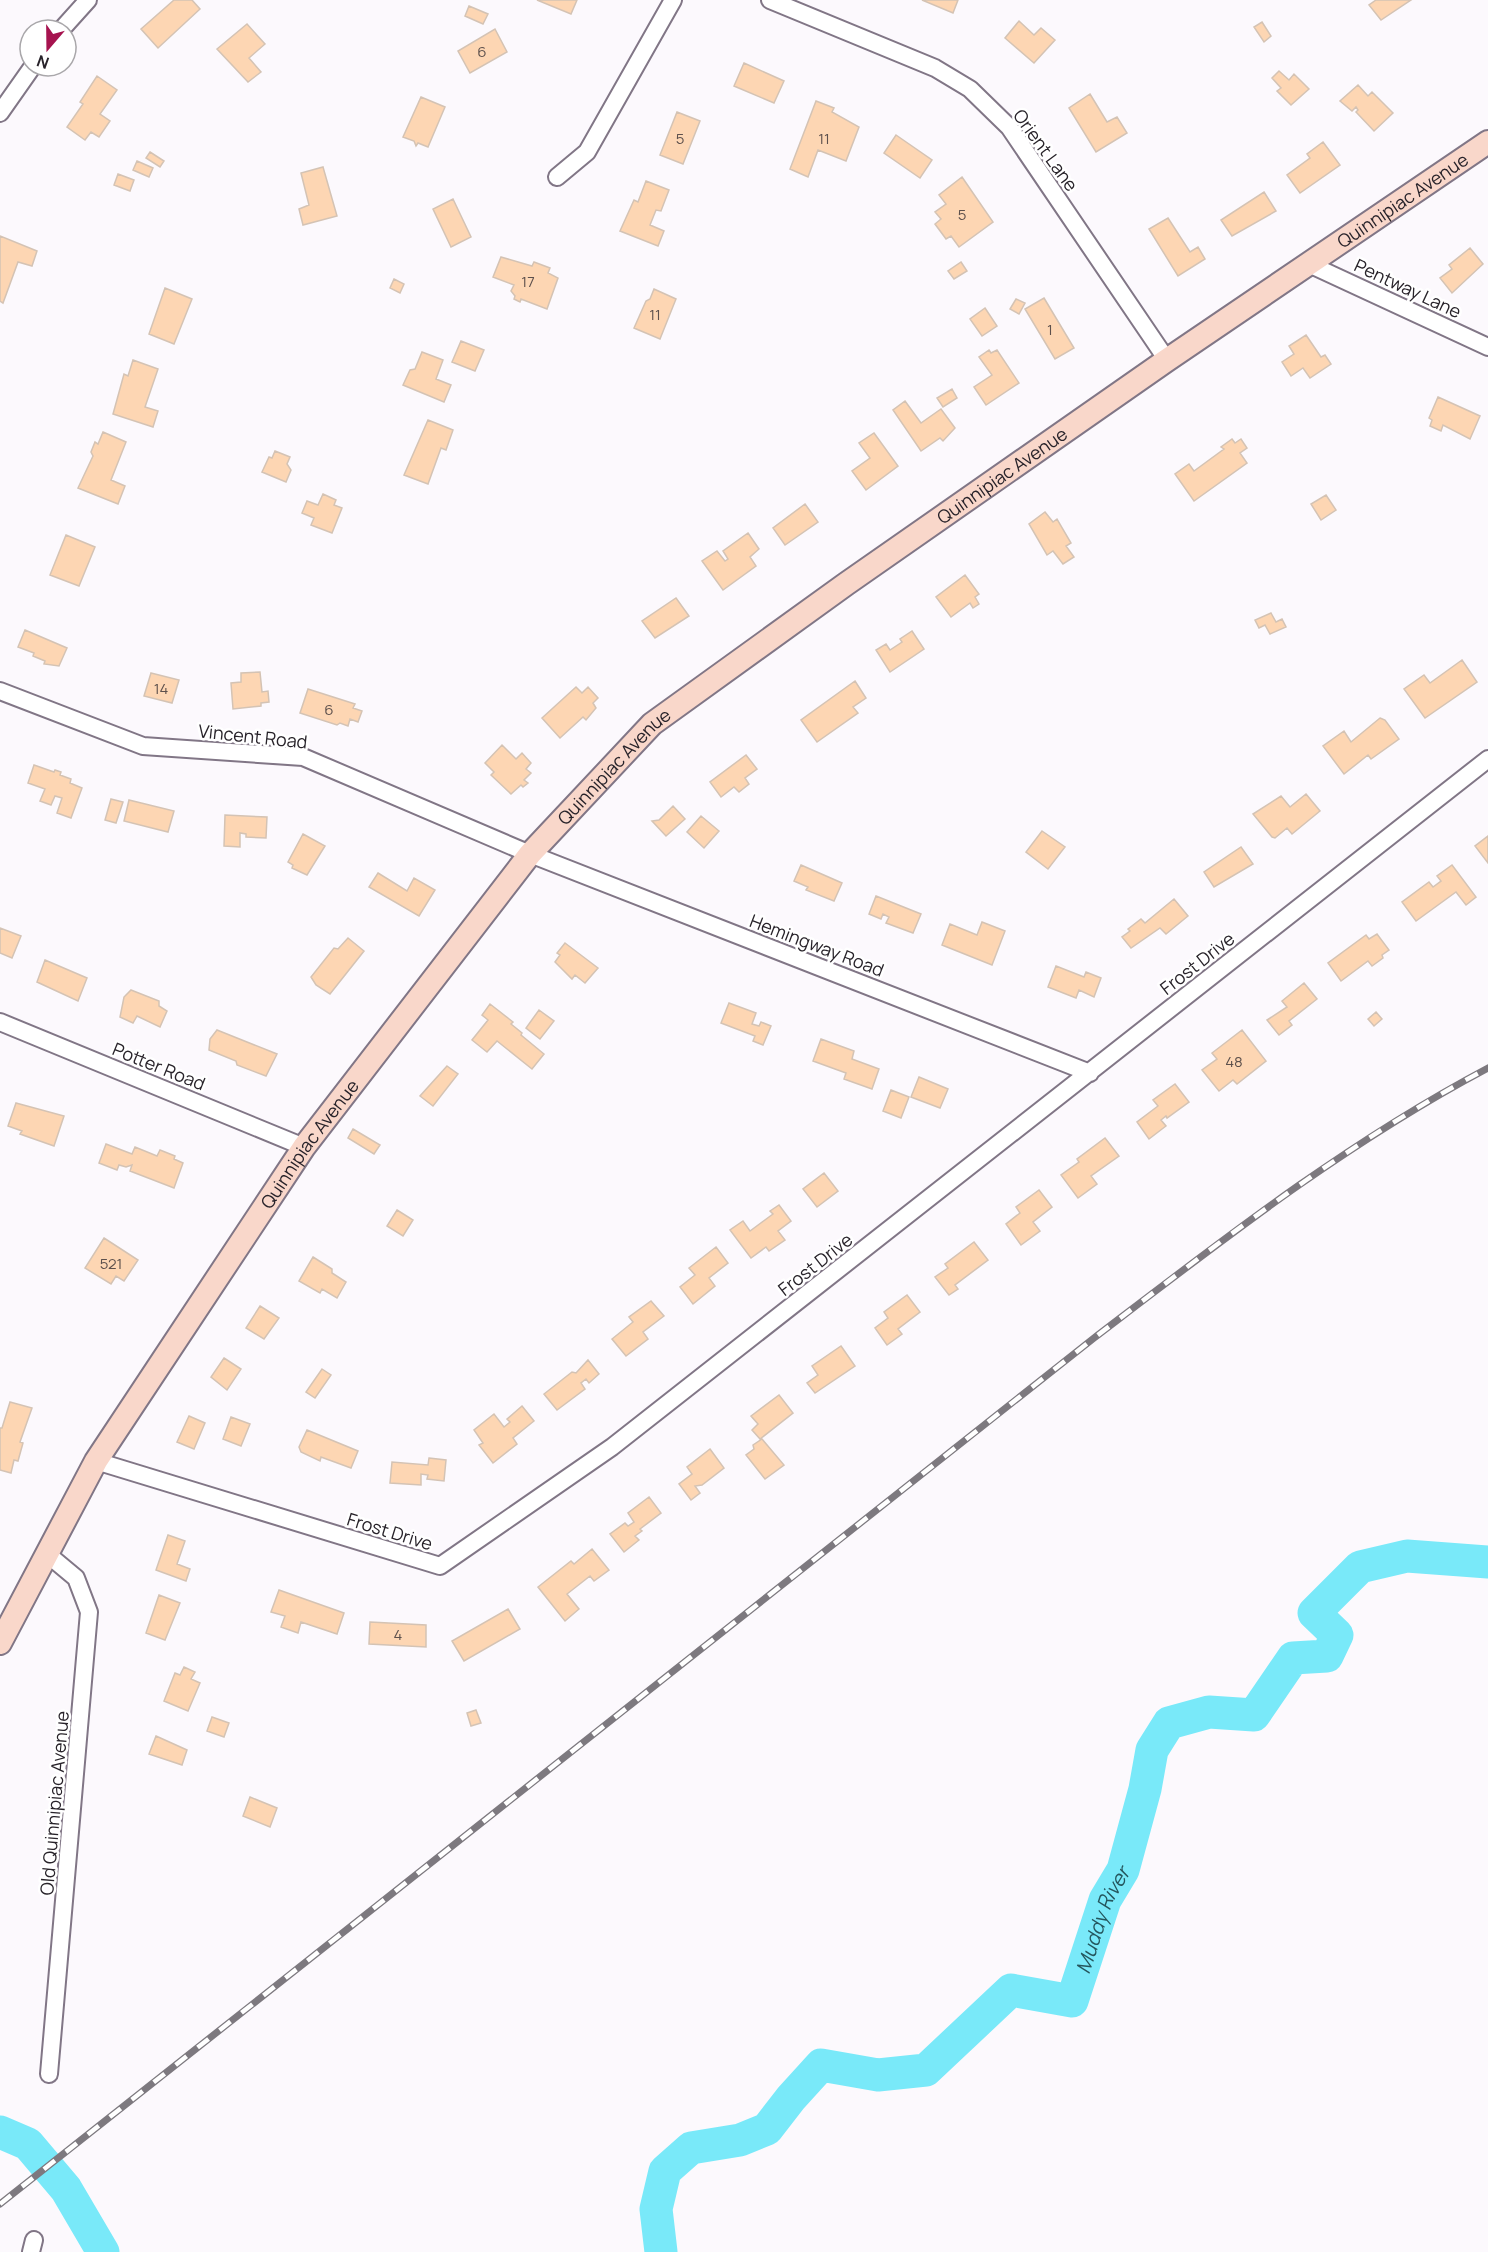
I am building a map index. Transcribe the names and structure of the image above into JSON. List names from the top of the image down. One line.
{"streets":{"main road":["Quinnipiac Avenue"],"street":["Orient Lane","Pentway Lane","Vincent Road","Hemingway Road","Frost Drive","Potter Road","Old Quinnipiac Avenue"]},"crossings":[["Orient Lane","Quinnipiac Avenue"],["Quinnipiac Avenue","Pentway Lane"],["Quinnipiac Avenue","Vincent Road"],["Quinnipiac Avenue","Hemingway Road"],["Quinnipiac Avenue","Frost Drive"],["Quinnipiac Avenue","Potter Road"],["Quinnipiac Avenue","Old Quinnipiac Avenue"],["Vincent Road","Hemingway Road"],["Hemingway Road","Frost Drive"]],"water":["Muddy River"],"house_numbers":["6","5","11","5","17","11","1","14","6","48","521","4"],"north":"bottom"}
